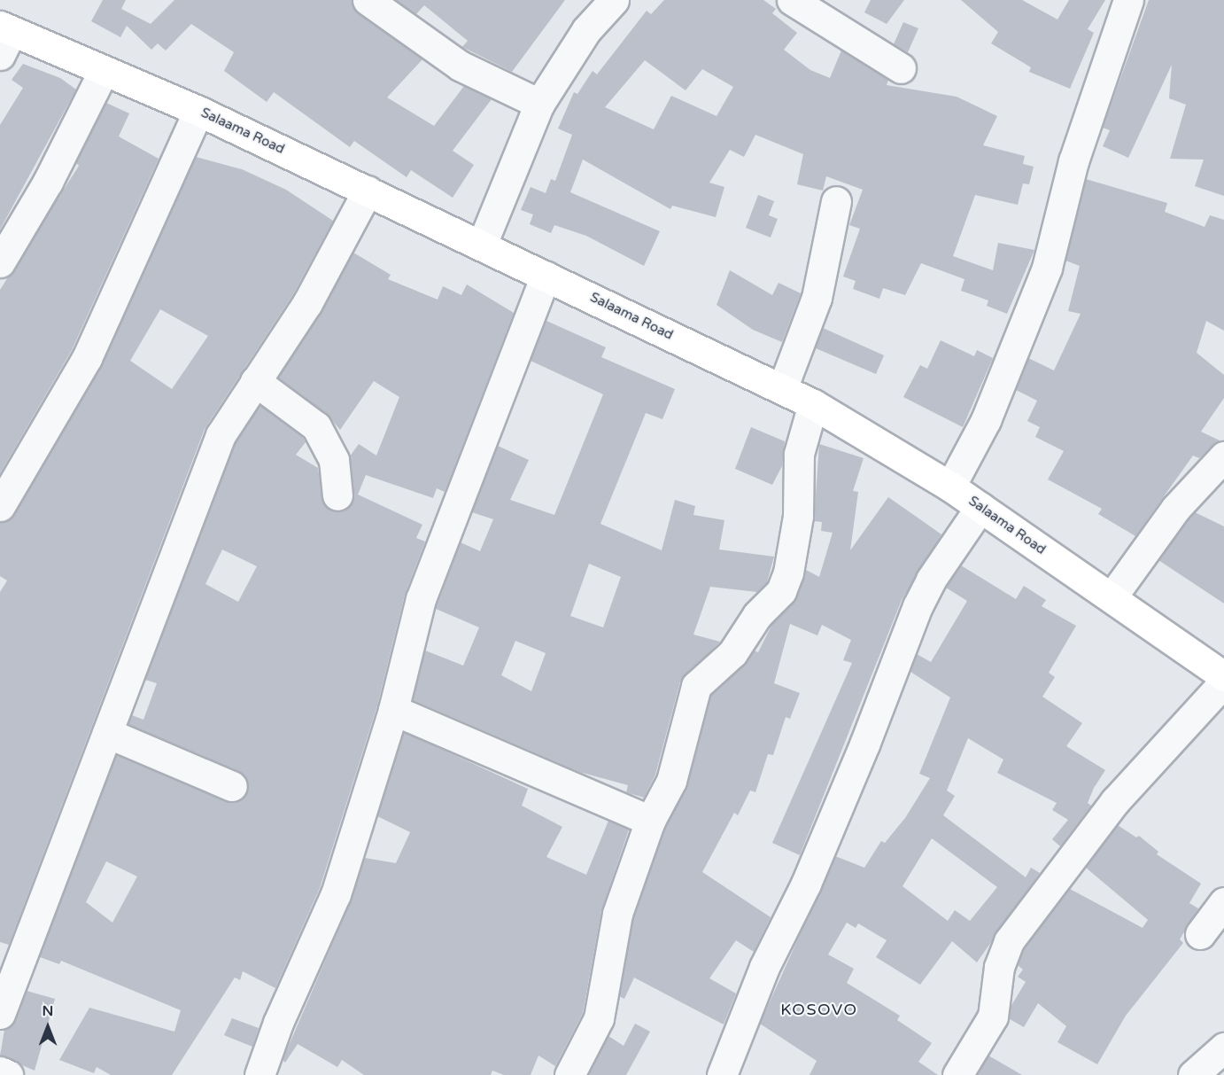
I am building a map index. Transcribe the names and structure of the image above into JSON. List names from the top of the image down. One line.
{"streets":{"main road":["Salaama Road"]},"districts":["KOSOVO"],"north":"top"}
